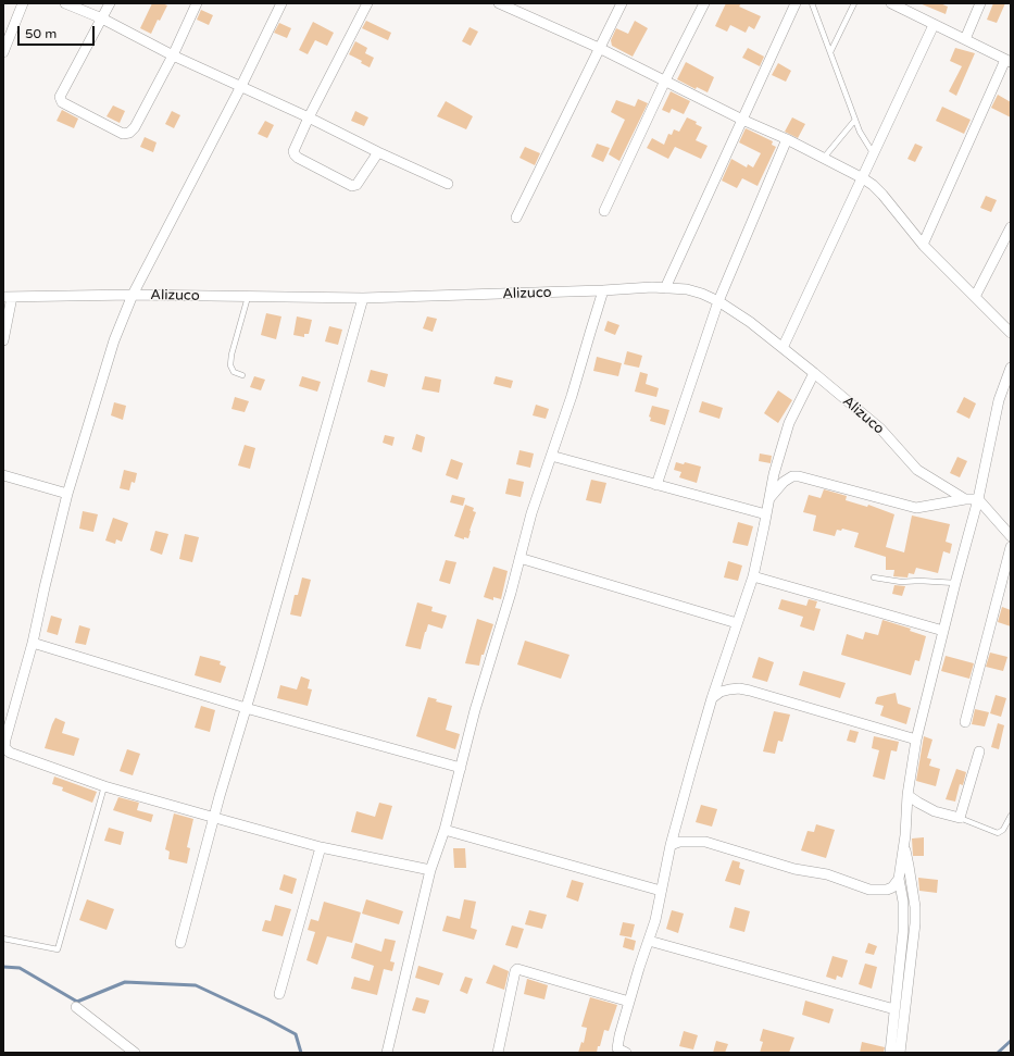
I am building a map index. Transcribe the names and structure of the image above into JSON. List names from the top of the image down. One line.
{"streets":{"street":["Alizuco"]},"scale_bar":"50 m"}
